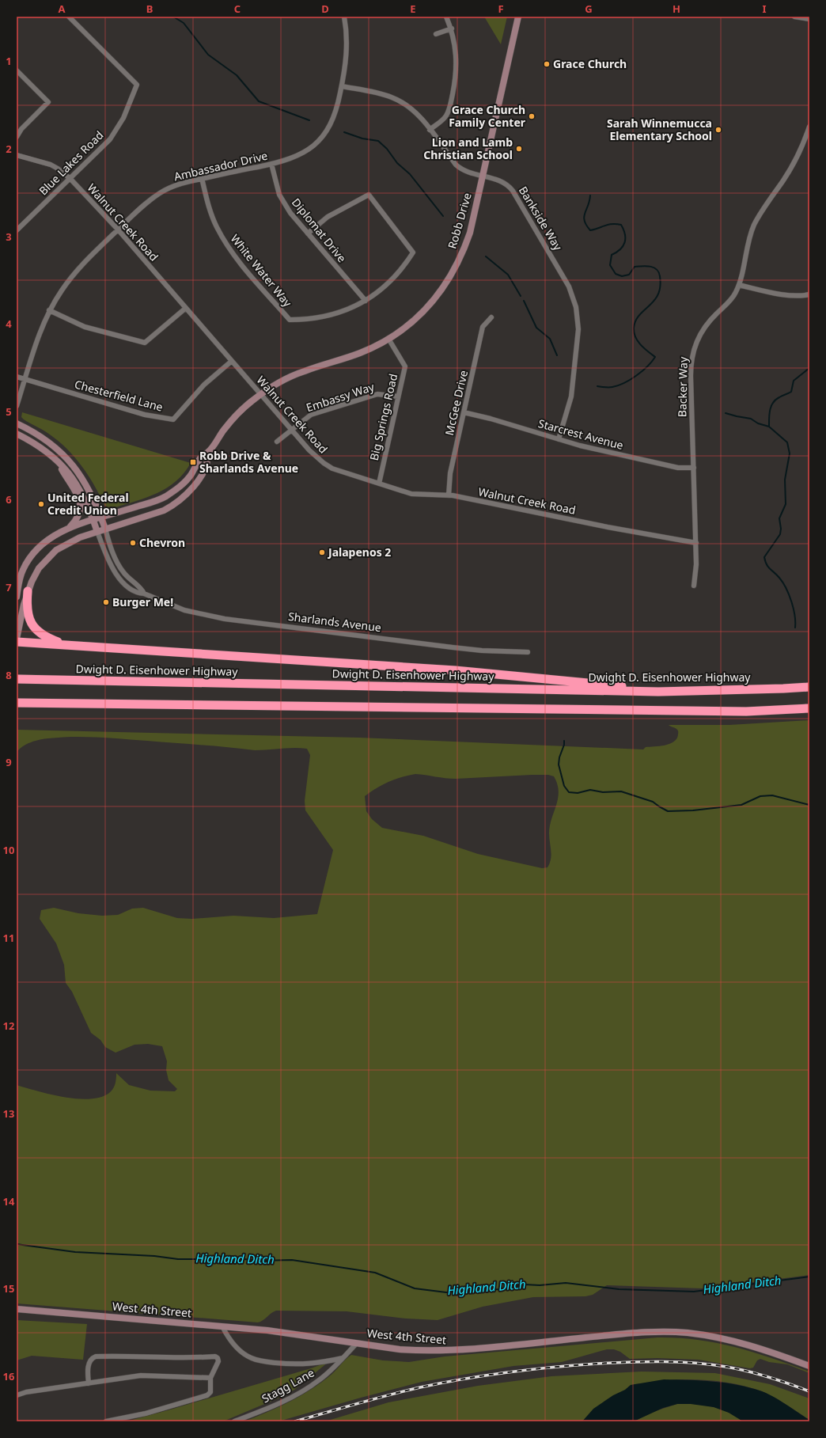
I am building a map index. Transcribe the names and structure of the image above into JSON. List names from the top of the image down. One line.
{"streets":{"highway":["Dwight D. Eisenhower Highway"],"main road":["Robb Drive","Sharlands Avenue","West 4th Street"],"street":["Blue Lakes Road","Ambassador Drive","Bankside Way","Walnut Creek Road","Diplomat Drive","White Water Way","Backer Way","Chesterfield Lane","Embassy Way","McGee Drive","Big Springs Road","Starcrest Avenue","Stagg Lane"]},"crossings":[["Blue Lakes Road","Walnut Creek Road"],["Ambassador Drive","Bankside Way"],["Ambassador Drive","Walnut Creek Road"],["Ambassador Drive","Diplomat Drive"],["Ambassador Drive","White Water Way"],["Ambassador Drive","Chesterfield Lane"],["Bankside Way","Robb Drive"],["Bankside Way","Starcrest Avenue"],["Robb Drive","Walnut Creek Road"],["Robb Drive","Big Springs Road"],["Robb Drive","Sharlands Avenue"],["Walnut Creek Road","Backer Way"],["Walnut Creek Road","Chesterfield Lane"],["Walnut Creek Road","Embassy Way"],["Walnut Creek Road","McGee Drive"],["Walnut Creek Road","Big Springs Road"],["Diplomat Drive","White Water Way"],["Backer Way","Starcrest Avenue"],["Embassy Way","Big Springs Road"],["McGee Drive","Starcrest Avenue"],["West 4th Street","Stagg Lane"]],"water":["Highland Ditch"],"places":{"other":["Grace Church","Grace Church Family Center","Sarah Winnemucca Elementary School","Lion and Lamb Christian School","United Federal Credit Union","Chevron","Jalapenos 2","Burger Me!"],"transit":["Robb Drive & Sharlands Avenue"]},"grid":{"columns":["A","B","C","D","E","F","G","H","I"],"rows":["1","2","3","4","5","6","7","8","9","10","11","12","13","14","15","16"]}}
